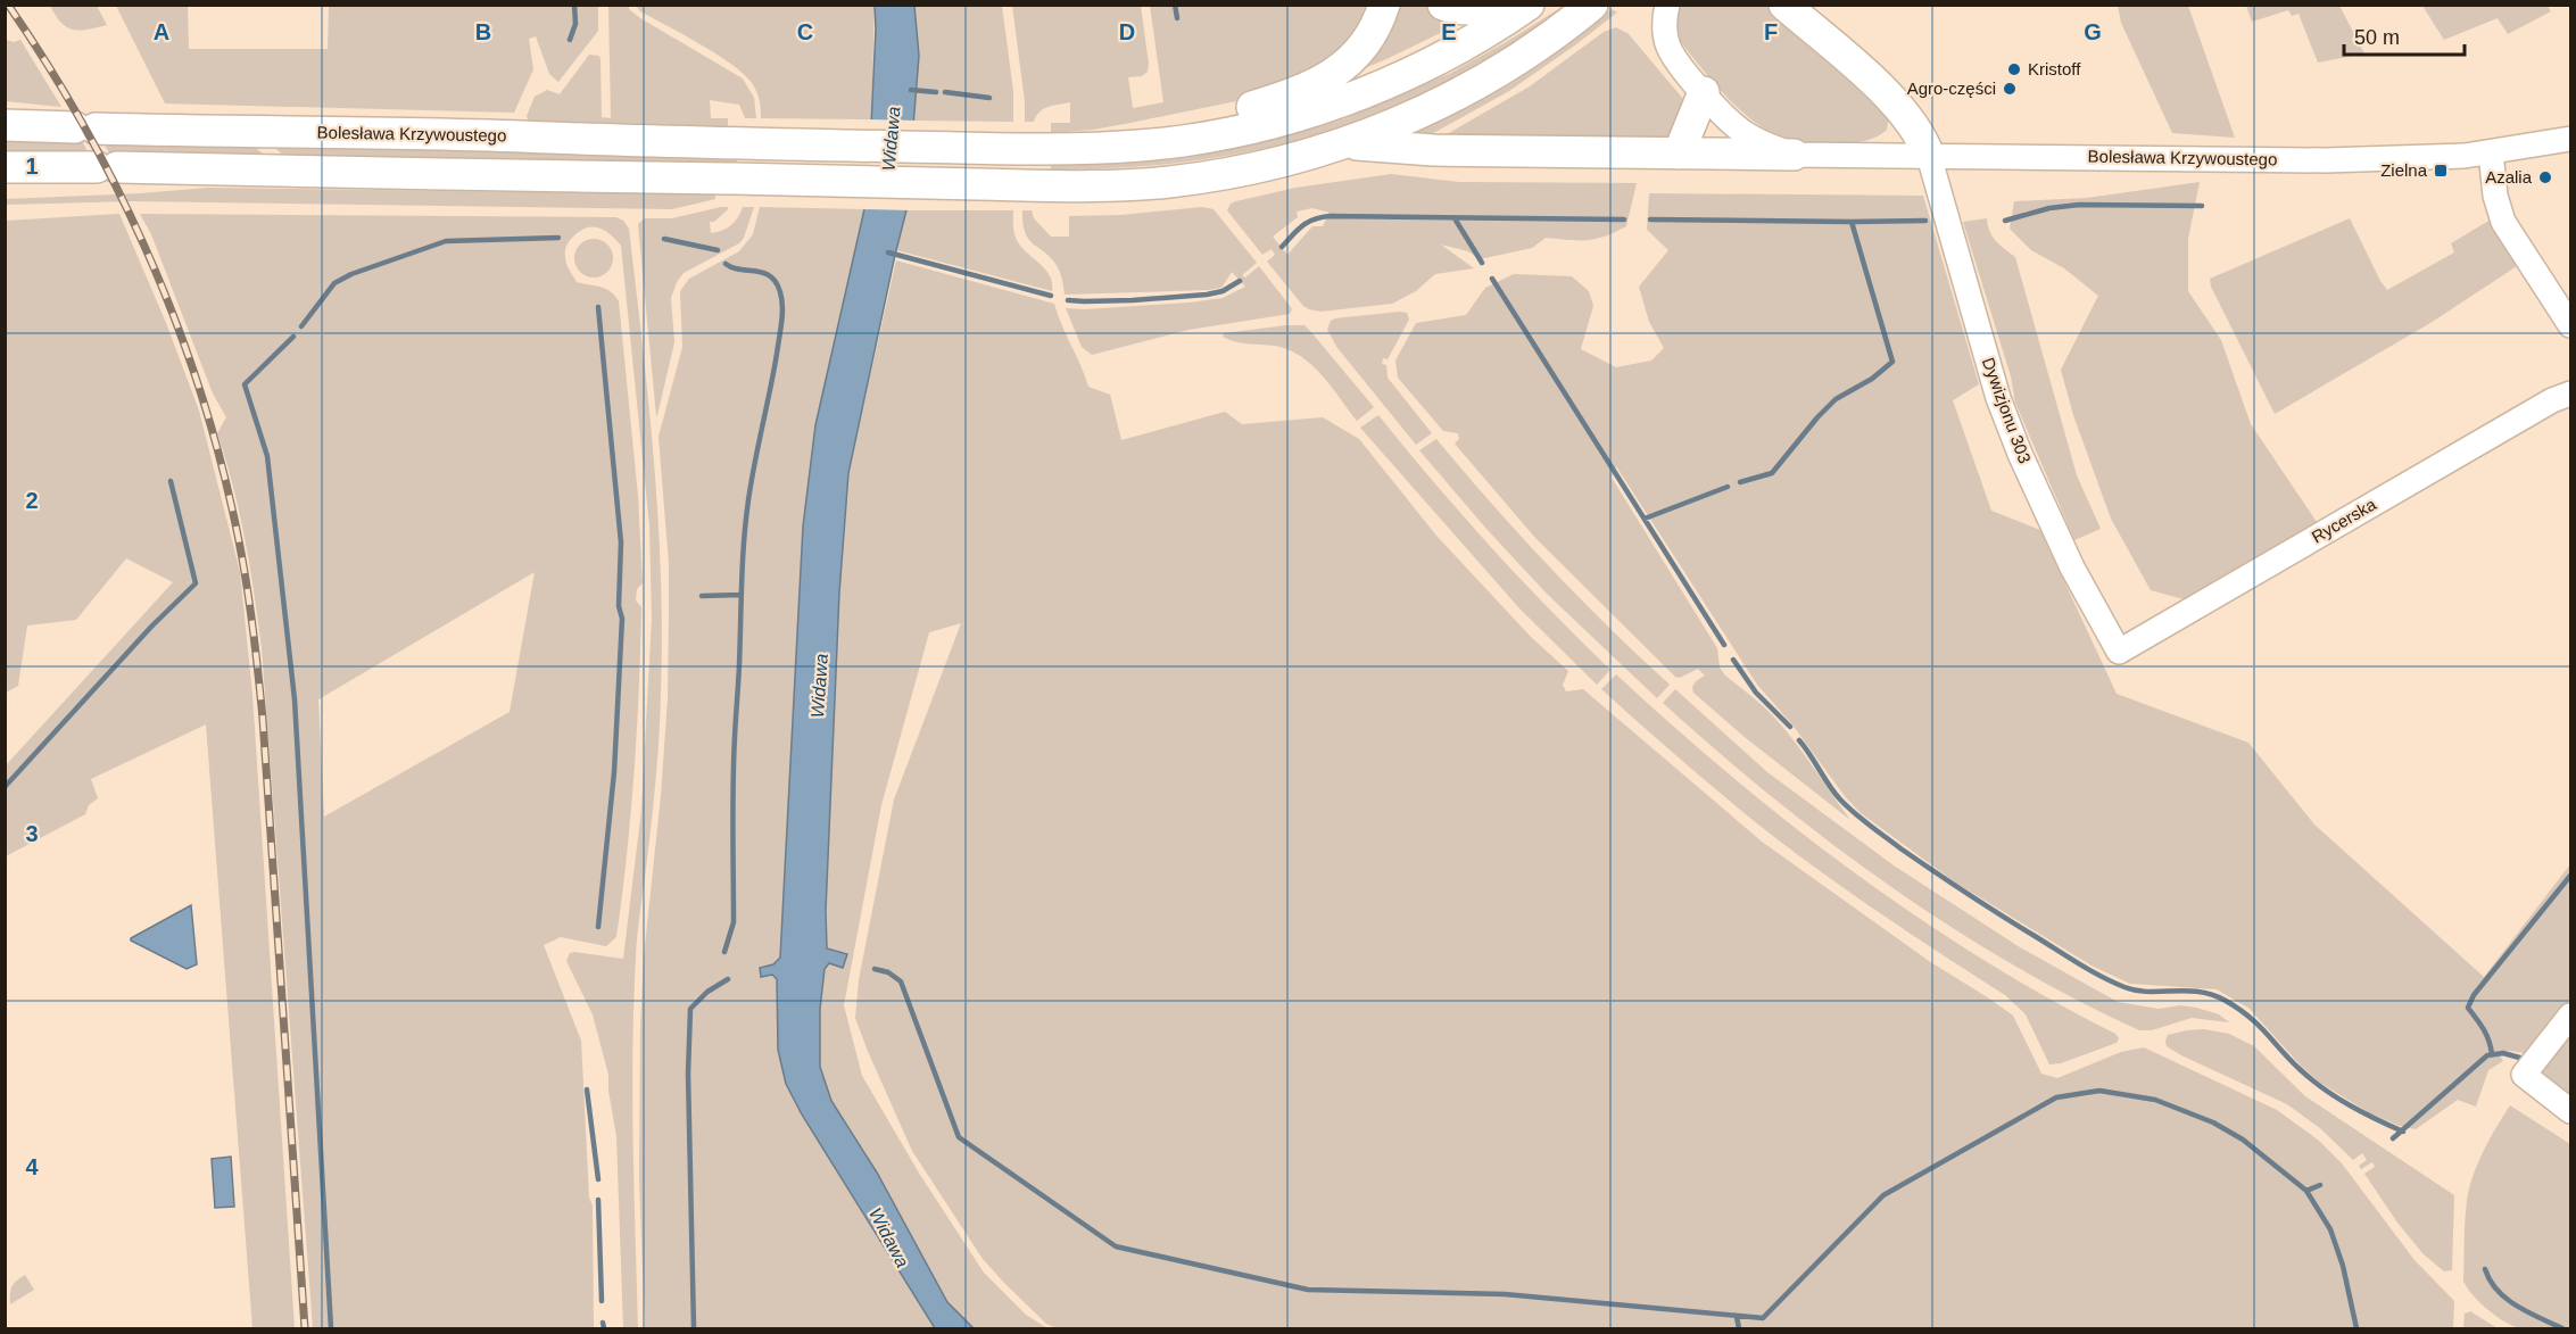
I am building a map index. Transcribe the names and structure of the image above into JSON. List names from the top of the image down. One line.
{"streets":{"main road":["Bolesława Krzywoustego"],"street":["Dywizjonu 303","Rycerska"]},"crossings":[["Bolesława Krzywoustego","Dywizjonu 303"],["Dywizjonu 303","Rycerska"]],"water":["Widawa"],"places":{"other":["Kristoff","Agro-części","Azalia"],"transit":["Zielna"]},"scale_bar":"50 m","grid":{"columns":["A","B","C","D","E","F","G"],"rows":["1","2","3","4"]}}
